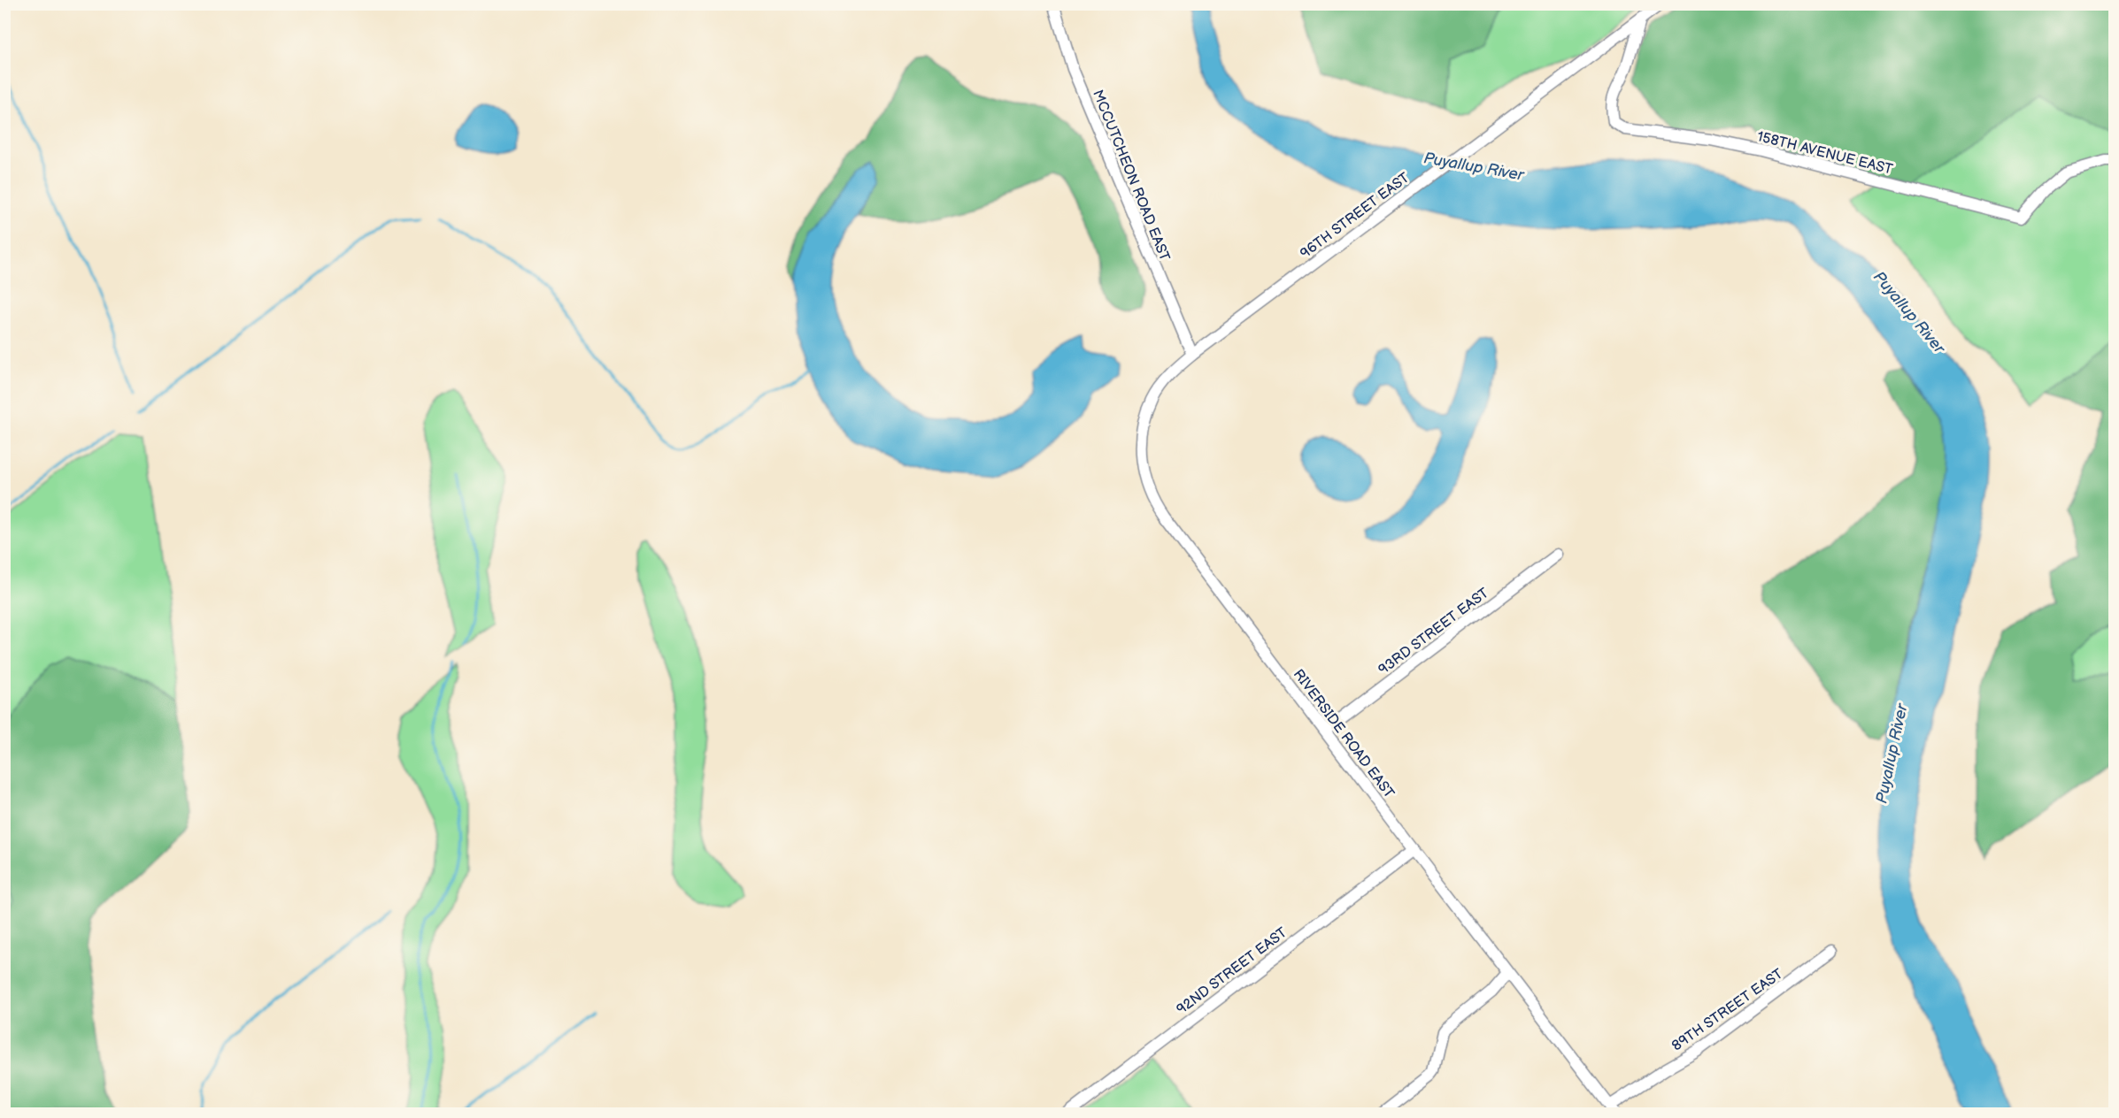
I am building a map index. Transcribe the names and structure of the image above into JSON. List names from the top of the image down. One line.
{"streets":{"street":["158TH AVENUE EAST","MCCUTCHEON ROAD EAST","96TH STREET EAST","93RD STREET EAST","RIVERSIDE ROAD EAST","92ND STREET EAST","89TH STREET EAST"]},"crossings":[["158TH AVENUE EAST","96TH STREET EAST"],["MCCUTCHEON ROAD EAST","96TH STREET EAST"],["MCCUTCHEON ROAD EAST","RIVERSIDE ROAD EAST"],["96TH STREET EAST","RIVERSIDE ROAD EAST"],["93RD STREET EAST","RIVERSIDE ROAD EAST"],["RIVERSIDE ROAD EAST","92ND STREET EAST"],["RIVERSIDE ROAD EAST","89TH STREET EAST"]],"water":["Puyallup River"]}
